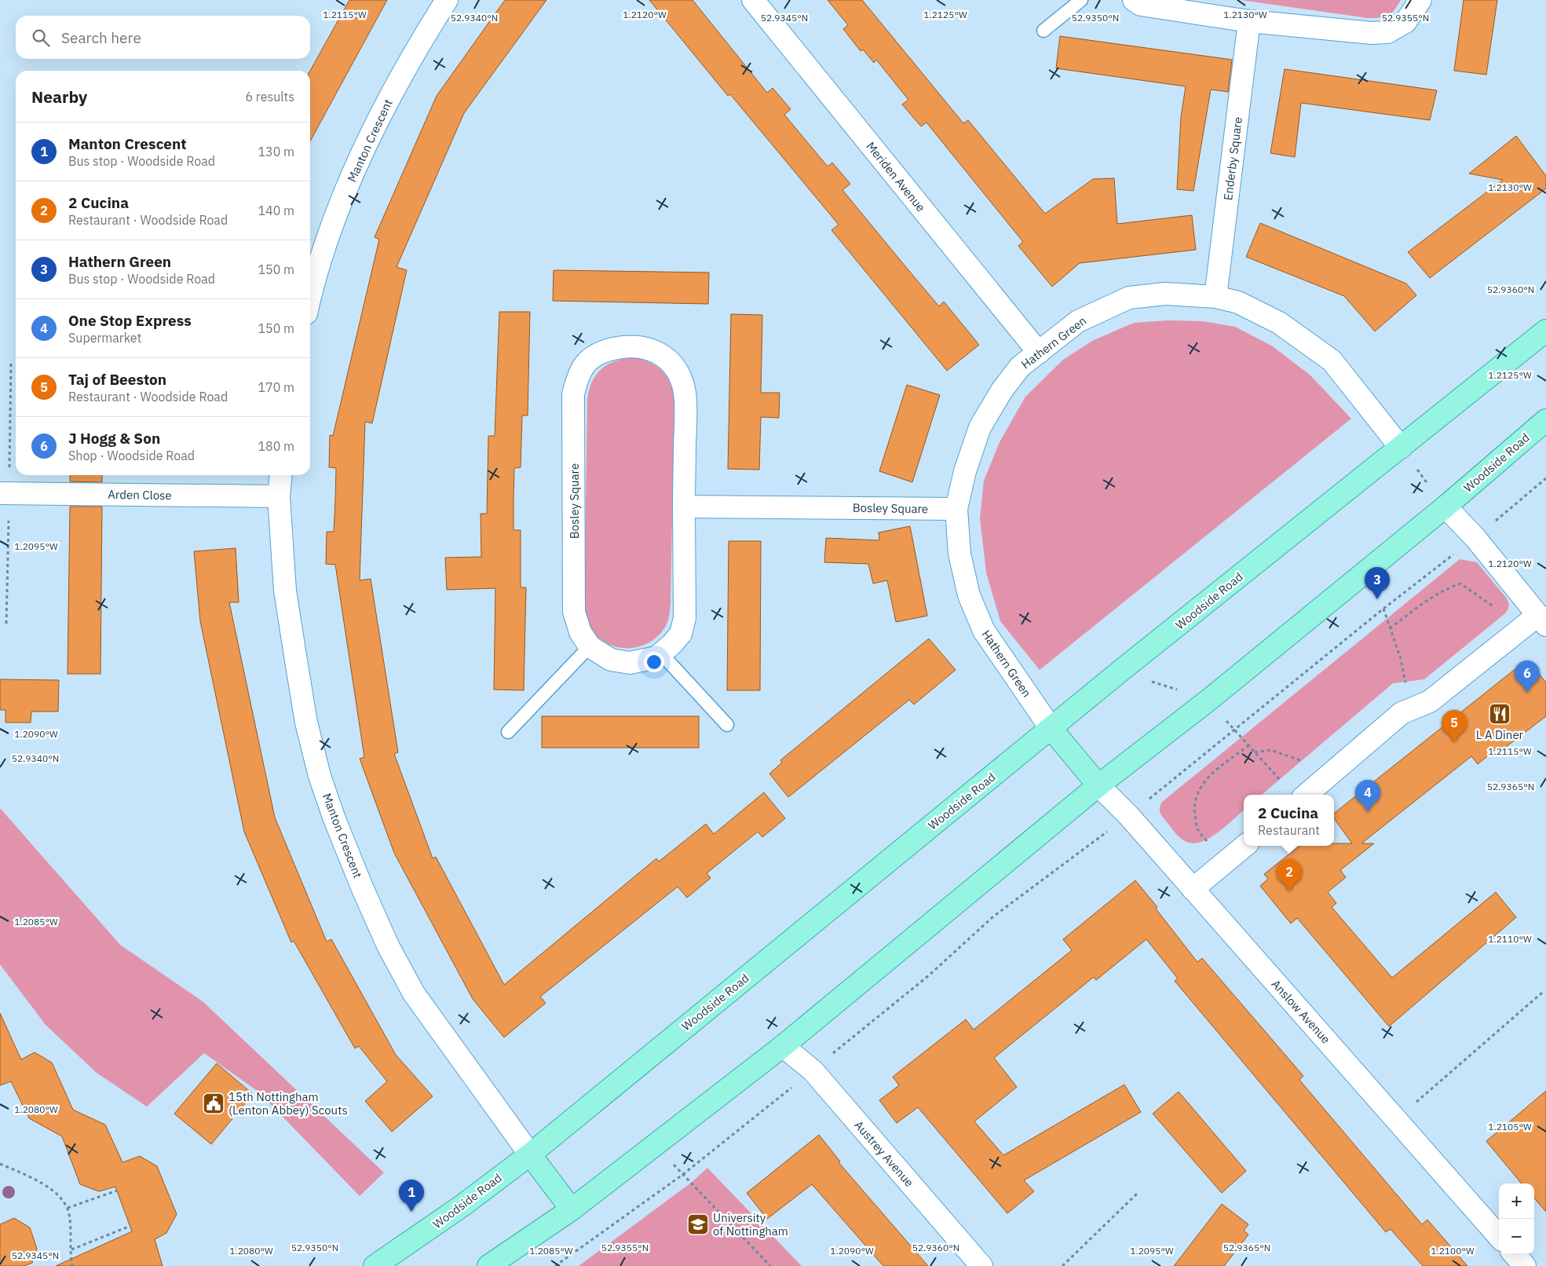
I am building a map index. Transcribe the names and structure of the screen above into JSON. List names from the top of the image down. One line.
{"streets":{"main road":["Woodside Road"],"street":["Manton Crescent","Enderby Square","Meriden Avenue","Hathern Green","Arden Close","Bosley Square","Anslow Avenue","Austrey Avenue"]},"crossings":[["Manton Crescent","Woodside Road"],["Manton Crescent","Arden Close"],["Enderby Square","Hathern Green"],["Meriden Avenue","Hathern Green"],["Hathern Green","Woodside Road"],["Hathern Green","Bosley Square"],["Woodside Road","Anslow Avenue"],["Woodside Road","Austrey Avenue"]],"places":{"restaurant":["L A Diner"],"public building":["15th Nottingham (Lenton Abbey) Scouts"],"school or university":["University of Nottingham"]},"page":{"search":"Search here","heading":["Nearby","6 results"],"list":[{"mark":"1","name":"Manton Crescent","note":"Bus stop · Woodside Road","value":"130 m"},{"mark":"2","name":"2 Cucina","note":"Restaurant · Woodside Road","value":"140 m"},{"mark":"3","name":"Hathern Green","note":"Bus stop · Woodside Road","value":"150 m"},{"mark":"4","name":"One Stop Express","note":"Supermarket","value":"150 m"},{"mark":"5","name":"Taj of Beeston","note":"Restaurant · Woodside Road","value":"170 m"},{"mark":"6","name":"J Hogg & Son","note":"Shop · Woodside Road","value":"180 m"}],"pins":["3","6","5","4","2","1"],"popup":["2 Cucina","Restaurant"],"map_buttons":["+","−"]},"coordinates":["1.2130°W","1.2115°W","1.2120°W","1.2125°W","52.9340°N","52.9345°N","52.9350°N","52.9355°N","52.9360°N","1.2095°W","1.2090°W","52.9365°N","1.2085°W","1.2110°W","1.2080°W","1.2105°W","1.2100°W"]}
